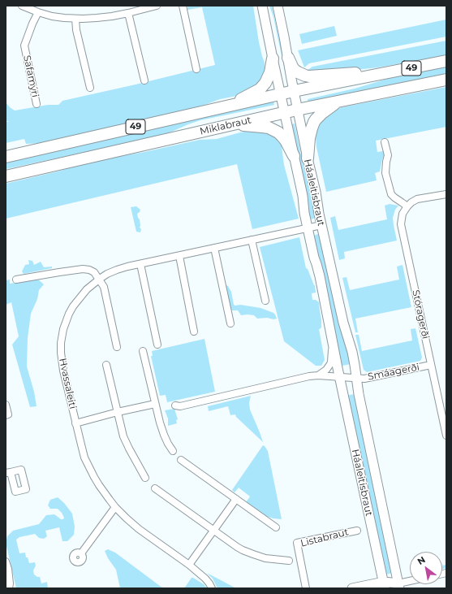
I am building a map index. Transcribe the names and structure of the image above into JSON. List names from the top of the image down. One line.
{"streets":{"highway":["49","Miklabraut"],"main road":["Háaleitisbraut"],"street":["Safamýri","Stóragerði","Smáagerði","Hvassaleiti","Listabraut"]},"crossings":[["Miklabraut","Háaleitisbraut"],["Háaleitisbraut","Smáagerði"],["Háaleitisbraut","Hvassaleiti"],["Stóragerði","Smáagerði"]],"north":"top left"}
